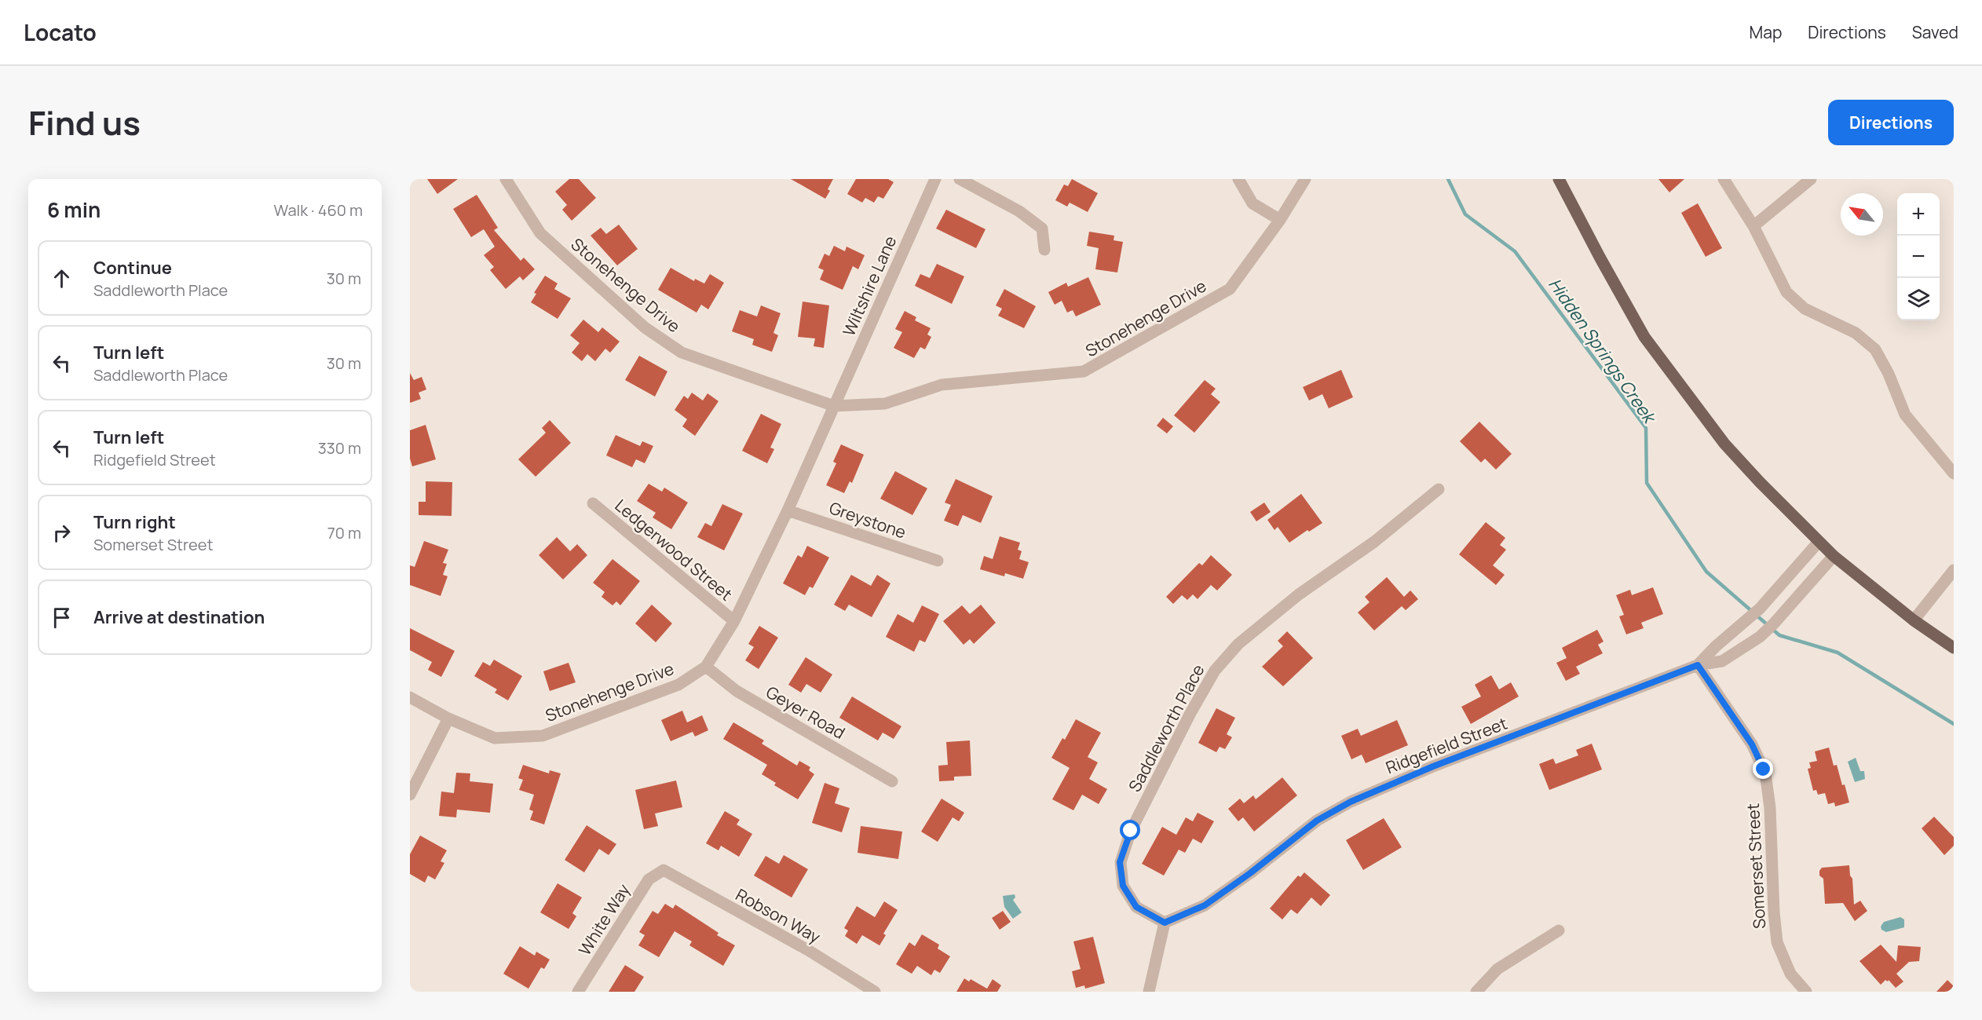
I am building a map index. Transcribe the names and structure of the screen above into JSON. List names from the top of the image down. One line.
{"streets":{"street":["Stonehenge Drive","Wiltshire Lane","Greystone","Ledgerwood Street","Geyer Road","Saddleworth Place","Ridgefield Street","Somerset Street","Robson Way","White Way"]},"crossings":[["Stonehenge Drive","Wiltshire Lane"],["Stonehenge Drive","Greystone"],["Stonehenge Drive","Ledgerwood Street"],["Stonehenge Drive","Geyer Road"],["Saddleworth Place","Ridgefield Street"],["Ridgefield Street","Somerset Street"],["Robson Way","White Way"]],"water":["Hidden Springs Creek"],"north":"top left","page":{"header":"Locato","nav":["Map","Directions","Saved"],"title":"Find us","buttons":"Directions","heading":["6 min","Walk · 460 m"],"map_buttons":["+","−"],"list":[["Continue","Saddleworth Place","30 m"],["Turn left","Saddleworth Place","30 m"],["Turn left","Ridgefield Street","330 m"],["Turn right","Somerset Street","70 m"],"Arrive at destination"]}}
